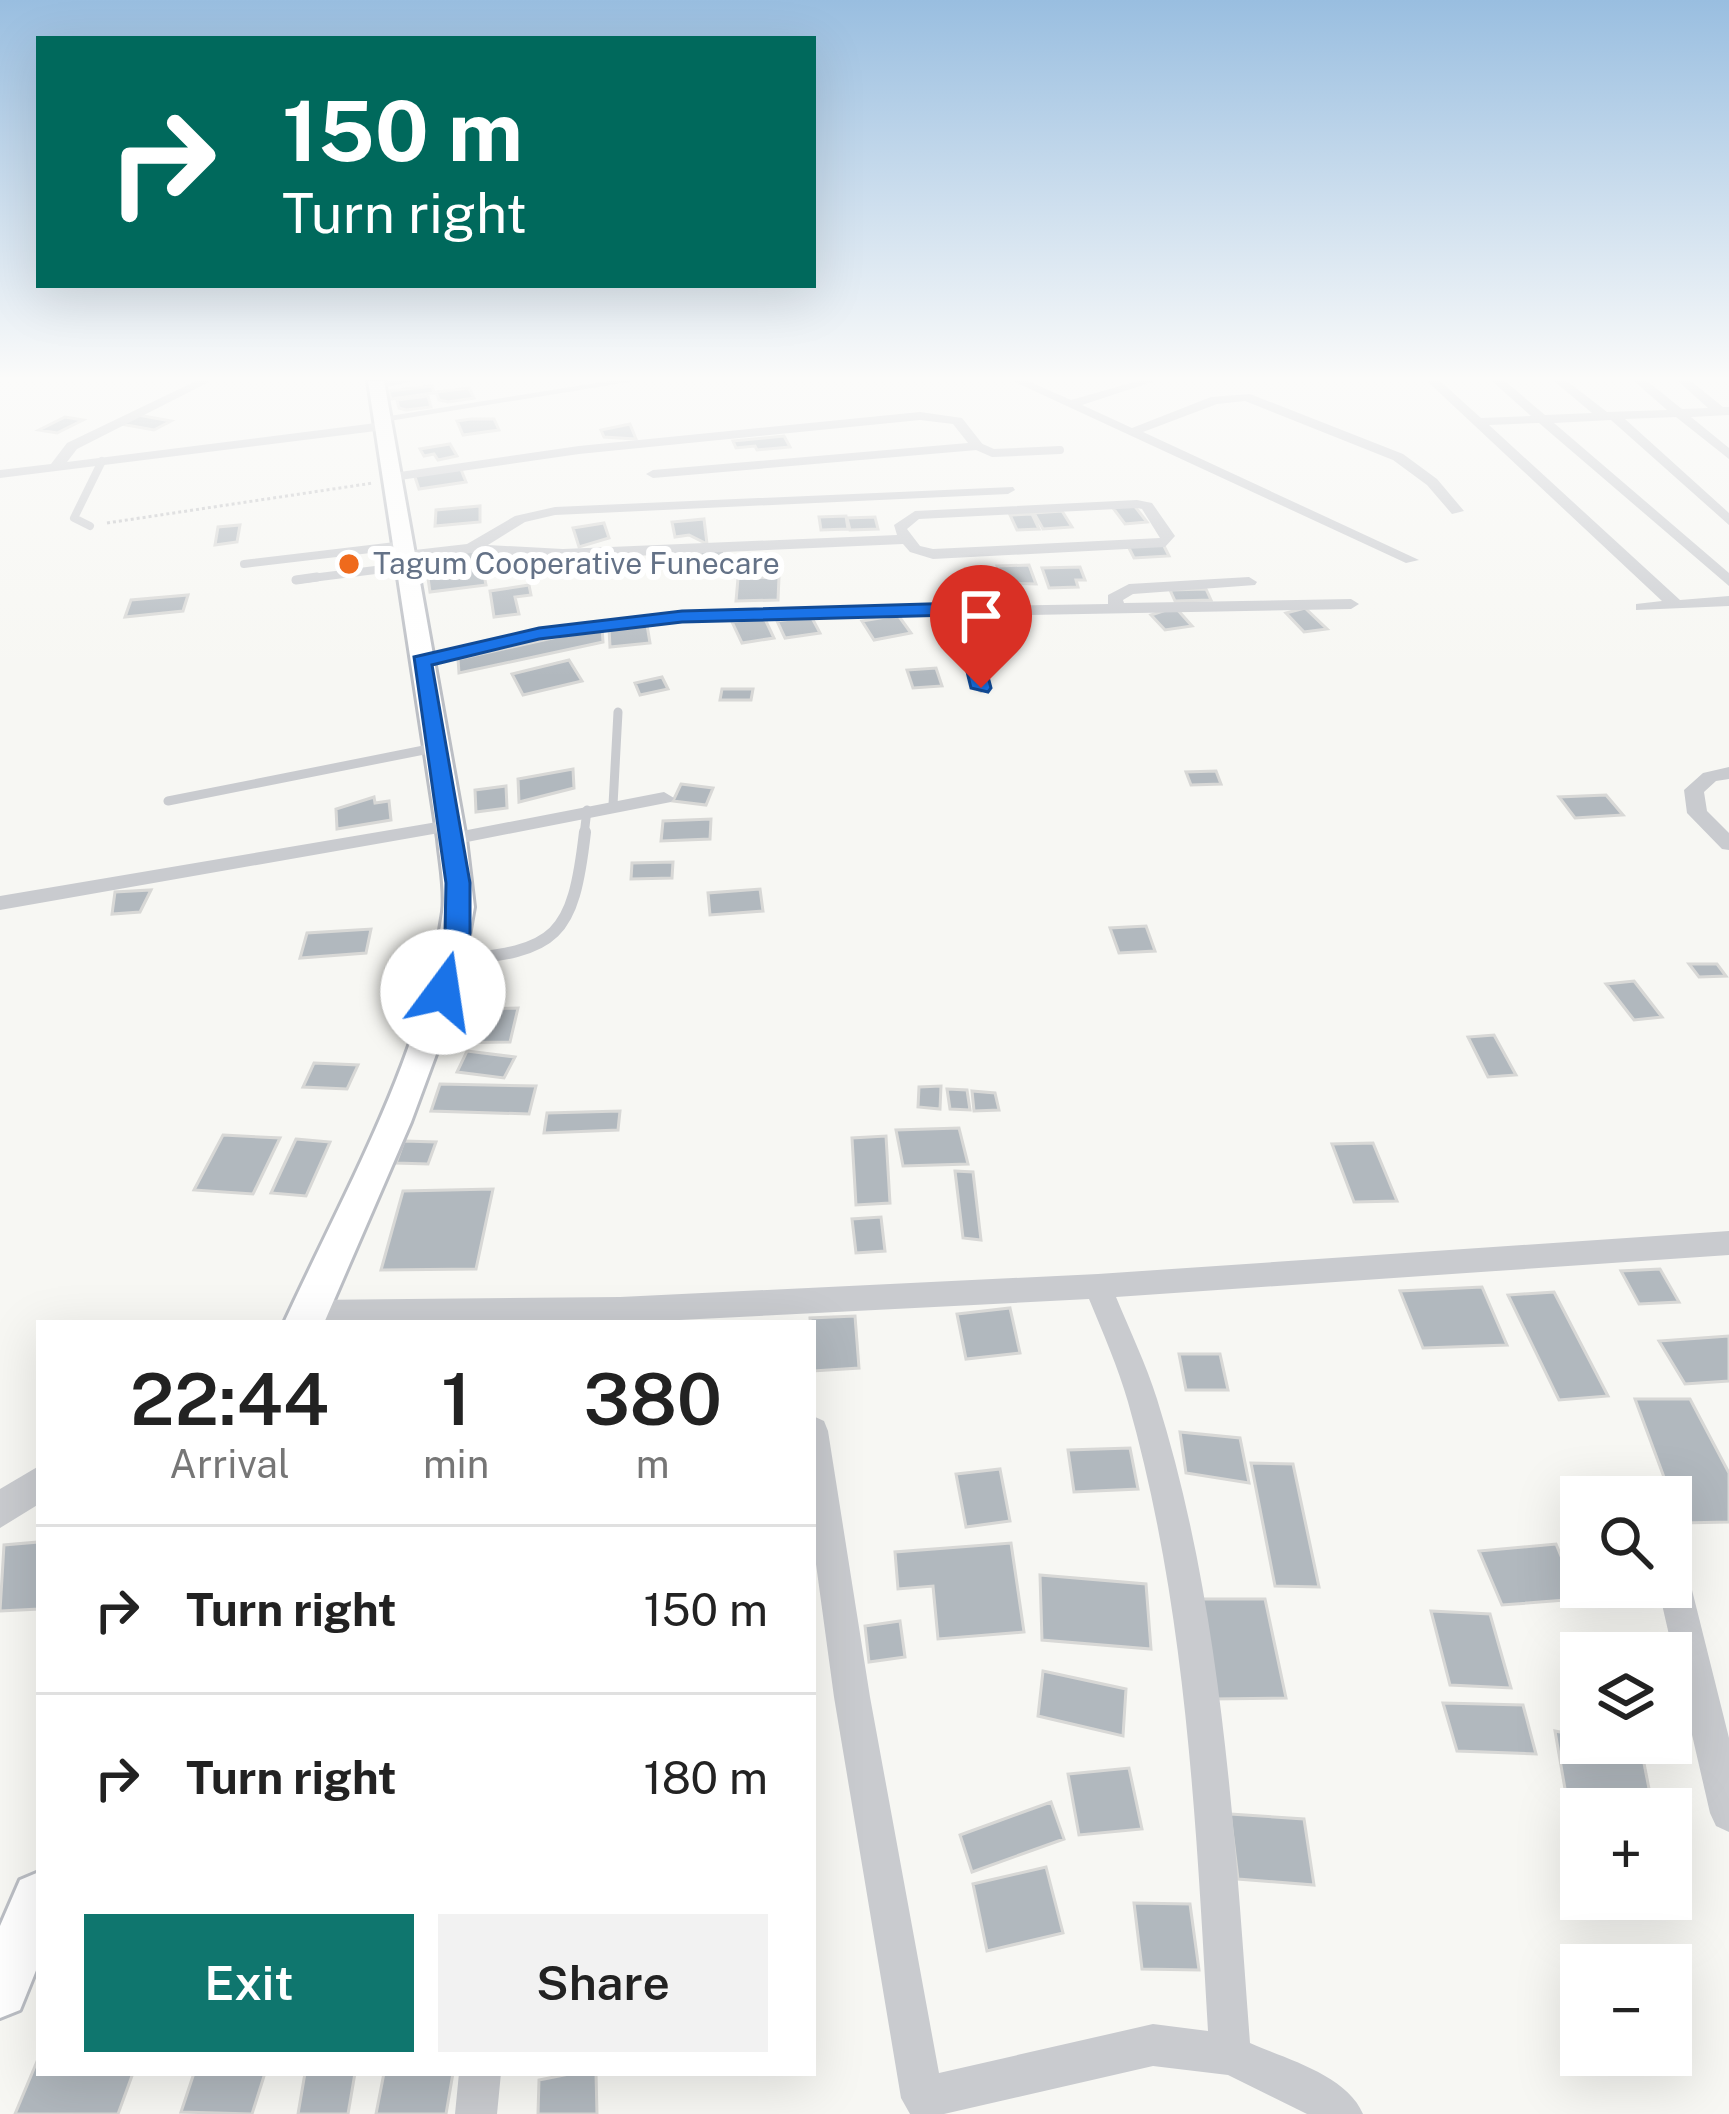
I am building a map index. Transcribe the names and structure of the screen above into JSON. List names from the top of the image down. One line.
{"places":["Tagum Cooperative Funecare"],"page":{"turn":["150 m","Turn right"],"eta":["22:44","Arrival","1","min","380","m"],"map_buttons":["+","−"],"list":[{"name":"Turn right","value":"150 m"},{"name":"Turn right","value":"180 m"}],"buttons":["Exit","Share"]}}
